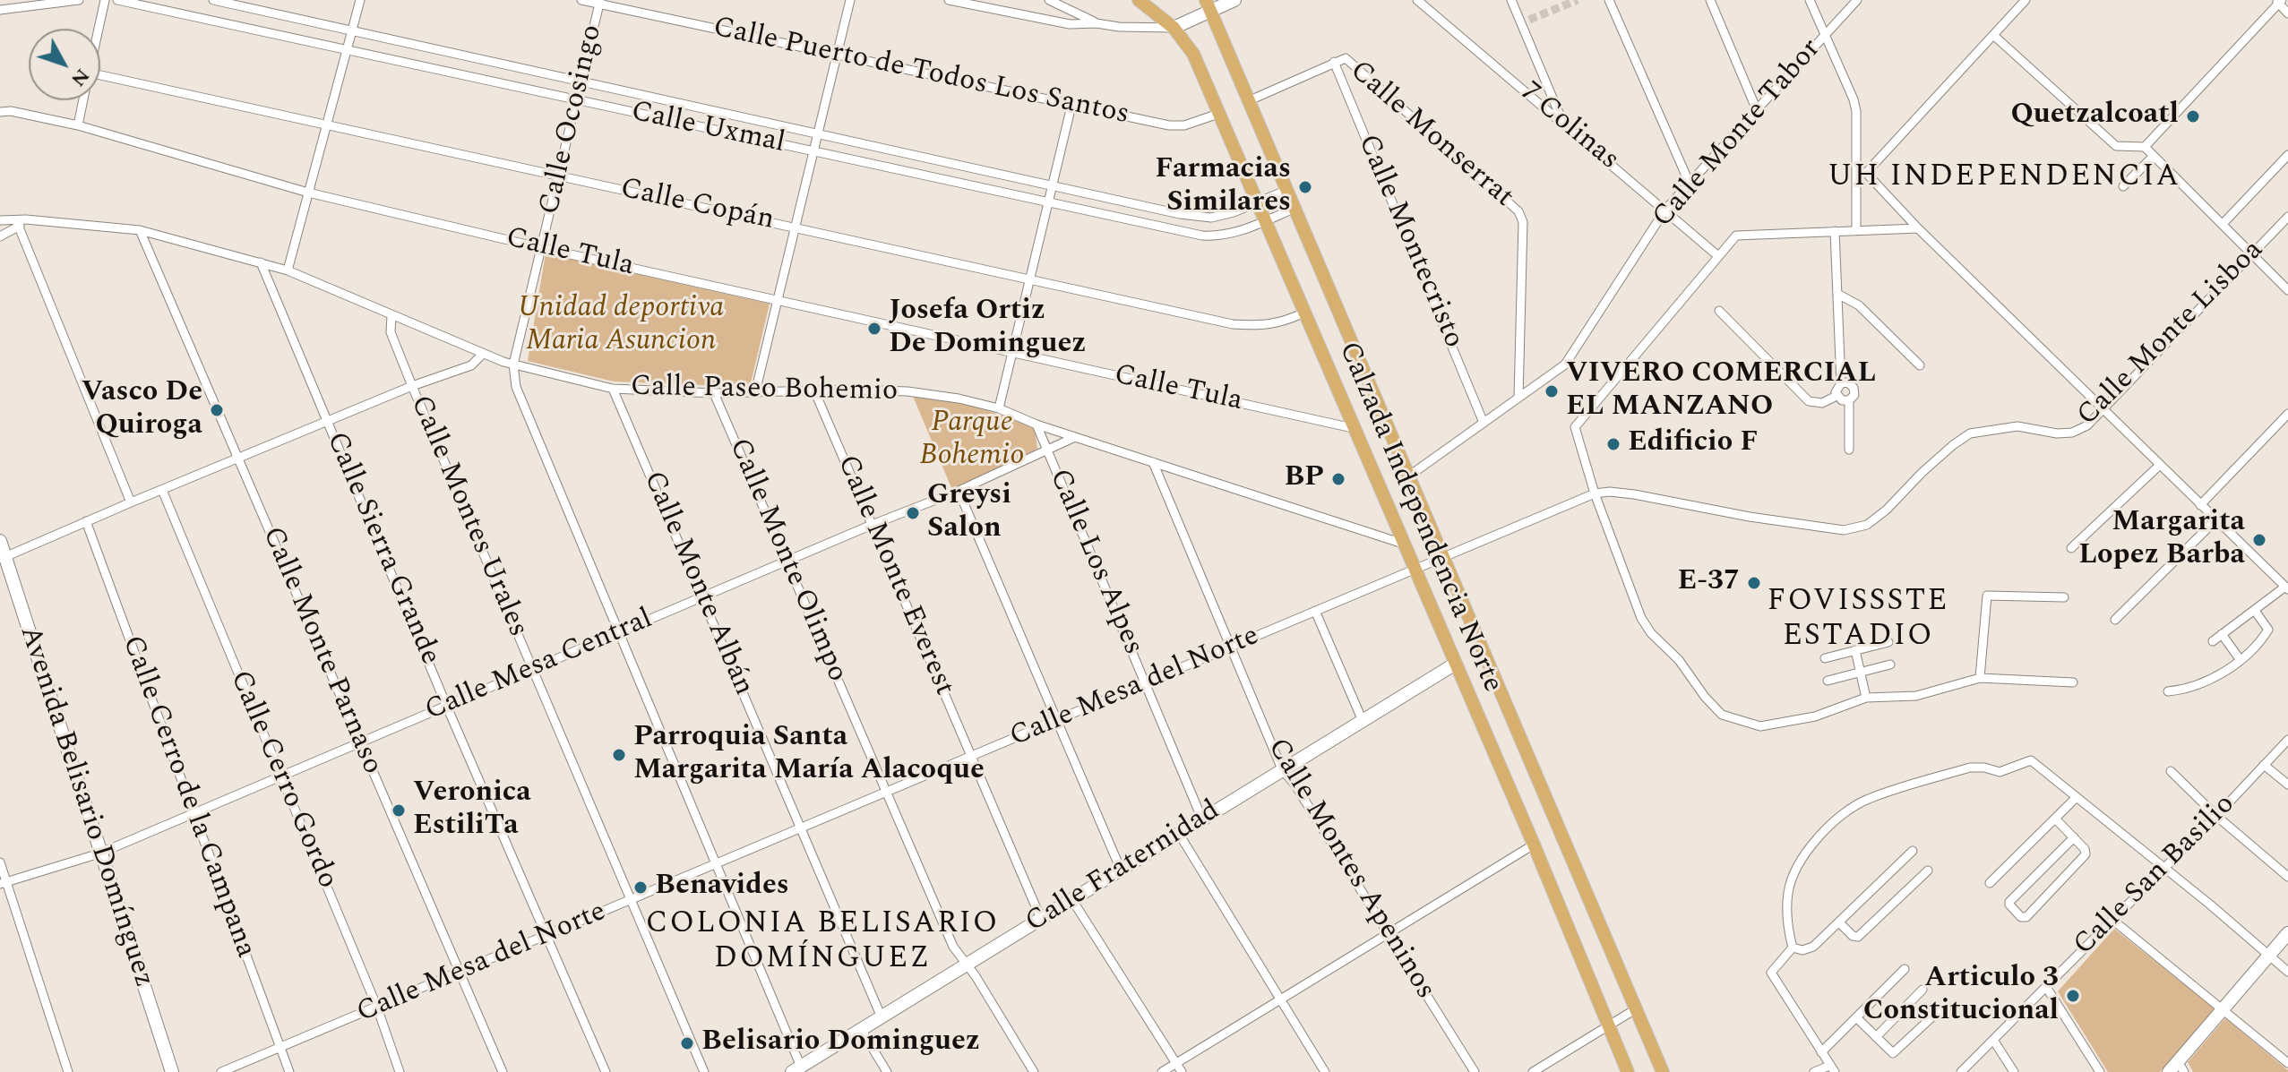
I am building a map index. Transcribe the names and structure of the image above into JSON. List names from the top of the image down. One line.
{"streets":{"main road":["Calzada Independencia Norte"],"street":["Calle Puerto de Todos Los Santos","Calle Ocosingo","7 Colinas","Calle Uxmal","Calle Monte Tabor","Calle Monserrat","Calle Copán","Calle Montecristo","Calle Tula","Calle Monte Lisboa","Calle Paseo Bohemio","Calle Montes Urales","Calle Sierra Grande","Calle Monte Olimpo","Calle Los Alpes","Calle Monte Everest","Calle Monte Albán","Calle Monte Parnaso","Calle Mesa Central","Calle Mesa del Norte","Calle Cerro Gordo","Calle Cerro de la Campana","Avenida Belisario Domínguez","Calle Fraternidad","Calle Montes Apeninos","Calle San Basilio"]},"crossings":[["Calle Puerto de Todos Los Santos","Calle Ocosingo"],["Calle Puerto de Todos Los Santos","Calzada Independencia Norte"],["Calle Ocosingo","Calle Uxmal"],["Calle Ocosingo","Calle Copán"],["Calle Ocosingo","Calle Tula"],["Calle Ocosingo","Calle Paseo Bohemio"],["7 Colinas","Calle Monte Tabor"],["Calle Uxmal","Calzada Independencia Norte"],["Calle Monte Tabor","Calle Monserrat"],["Calle Monte Tabor","Calle Montecristo"],["Calle Monte Tabor","Calzada Independencia Norte"],["Calle Monserrat","Calle Montecristo"],["Calle Monserrat","Calzada Independencia Norte"],["Calle Copán","Calzada Independencia Norte"],["Calle Tula","Calzada Independencia Norte"],["Calle Monte Lisboa","Calzada Independencia Norte"],["Calle Monte Lisboa","Calle Mesa del Norte"],["Calle Paseo Bohemio","Calle Montes Urales"],["Calle Paseo Bohemio","Calzada Independencia Norte"],["Calle Paseo Bohemio","Calle Sierra Grande"],["Calle Paseo Bohemio","Calle Monte Olimpo"],["Calle Paseo Bohemio","Calle Los Alpes"],["Calle Paseo Bohemio","Calle Monte Everest"],["Calle Paseo Bohemio","Calle Monte Albán"],["Calle Paseo Bohemio","Calle Monte Parnaso"],["Calle Paseo Bohemio","Calle Mesa Central"],["Calle Paseo Bohemio","Calle Montes Apeninos"],["Calle Montes Urales","Calle Mesa Central"],["Calle Montes Urales","Calle Mesa del Norte"],["Calzada Independencia Norte","Calle Mesa del Norte"],["Calzada Independencia Norte","Calle Fraternidad"],["Calle Sierra Grande","Calle Mesa Central"],["Calle Sierra Grande","Calle Mesa del Norte"],["Calle Monte Olimpo","Calle Mesa Central"],["Calle Monte Olimpo","Calle Mesa del Norte"],["Calle Monte Olimpo","Calle Fraternidad"],["Calle Los Alpes","Calle Mesa Central"],["Calle Los Alpes","Calle Mesa del Norte"],["Calle Los Alpes","Calle Fraternidad"],["Calle Monte Everest","Calle Mesa Central"],["Calle Monte Everest","Calle Mesa del Norte"],["Calle Monte Everest","Calle Fraternidad"],["Calle Monte Albán","Calle Mesa Central"],["Calle Monte Albán","Calle Mesa del Norte"],["Calle Monte Albán","Calle Fraternidad"],["Calle Monte Parnaso","Calle Mesa Central"],["Calle Monte Parnaso","Calle Mesa del Norte"],["Calle Mesa Central","Calle Cerro Gordo"],["Calle Mesa Central","Calle Cerro de la Campana"],["Calle Mesa Central","Avenida Belisario Domínguez"],["Calle Mesa del Norte","Calle Cerro Gordo"],["Calle Mesa del Norte","Calle Cerro de la Campana"],["Calle Mesa del Norte","Calle Montes Apeninos"],["Calle Fraternidad","Calle Montes Apeninos"]],"districts":["UH INDEPENDENCIA","FOVISSSTE ESTADIO","COLONIA BELISARIO DOMÍNGUEZ"],"parks":["Unidad deportiva Maria Asuncion","Parque Bohemio"],"places":["Quetzalcoatl","Farmacias Similares","Josefa Ortiz De Dominguez","VIVERO COMERCIAL EL MANZANO","Vasco De Quiroga","Edificio F","BP","Greysi Salon","Margarita Lopez Barba","E-37","Parroquia Santa Margarita María Alacoque","Veronica EstiliTa","Benavides","Articulo 3 Constitucional","Belisario Dominguez"],"north":"bottom right"}
